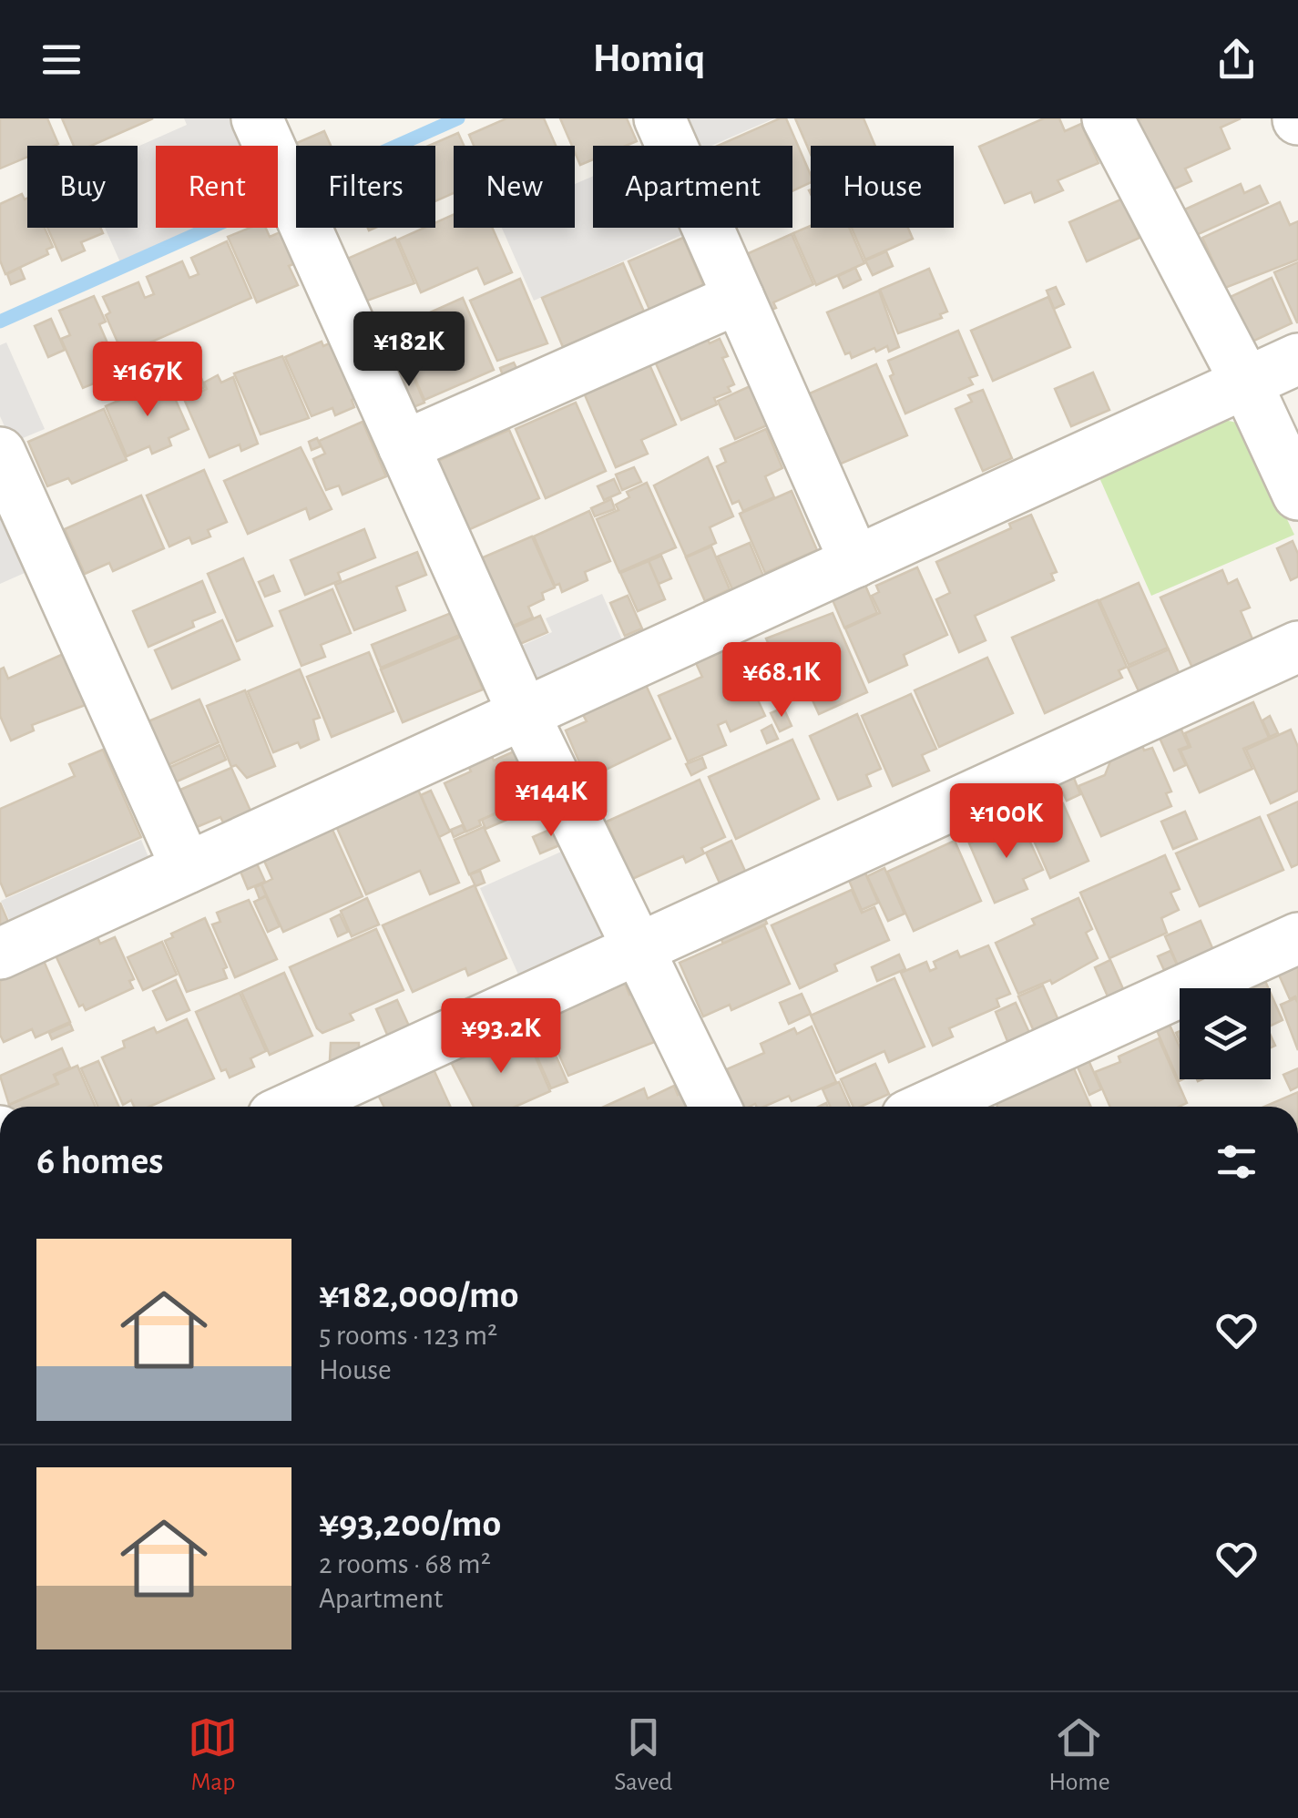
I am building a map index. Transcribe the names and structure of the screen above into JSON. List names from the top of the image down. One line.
{"page":{"header":"Homiq","chip":["Buy","Rent","Filters","New","Apartment","House"],"price":["¥182K","¥167K","¥68.1K","¥144K","¥100K","¥93.2K"],"heading":"6 homes","list":[{"name":"¥182,000/mo","note":"5 rooms · 123 m² · House"},{"name":"¥93,200/mo","note":"2 rooms · 68 m² · Apartment"}],"tabs":["Map","Saved","Home"]}}
